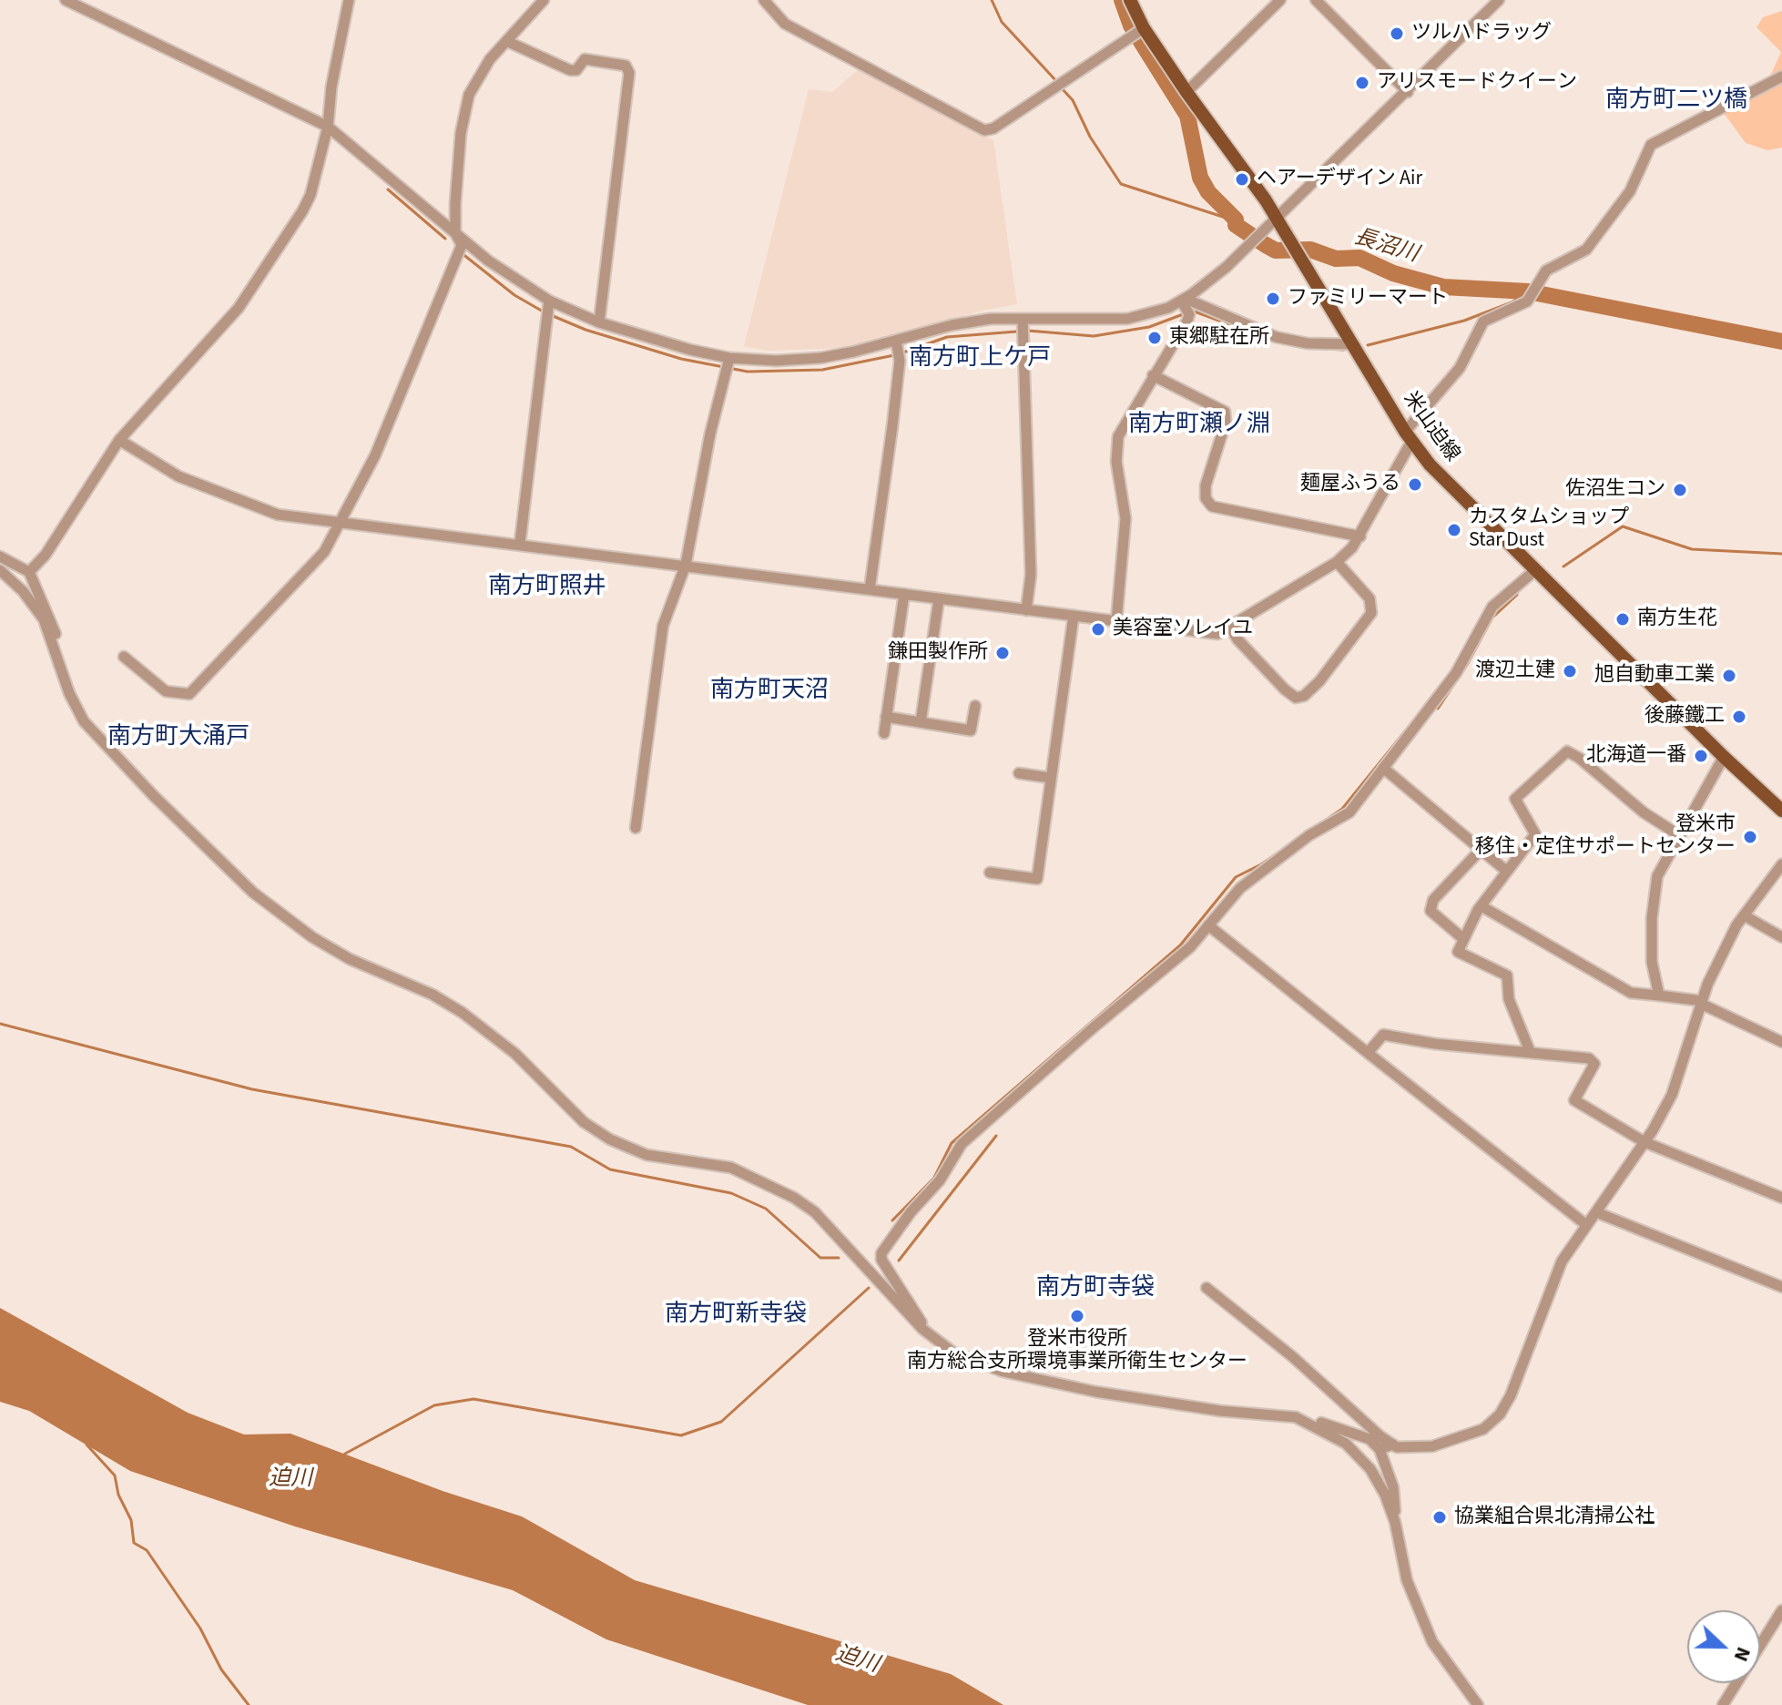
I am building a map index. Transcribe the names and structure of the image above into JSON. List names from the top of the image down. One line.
{"streets":{"main road":["米山迫線"]},"districts":["南方町二ツ橋","南方町上ケ戸","南方町瀬ノ淵","南方町照井","南方町天沼","南方町大涌戸","南方町寺袋","南方町新寺袋"],"water":["長沼川","迫川"],"places":["ツルハドラッグ","アリスモードクイーン","ヘアーデザイン Air","ファミリーマート","東郷駐在所","麺屋ふうる","佐沼生コン","カスタムショップ Star Dust","南方生花","美容室ソレイユ","鎌田製作所","渡辺土建","旭自動車工業","後藤鐵工","北海道一番","登米市 移住・定住サポートセンター","登米市役所 南方総合支所環境事業所衛生センター","協業組合県北清掃公社"],"north":"right"}
